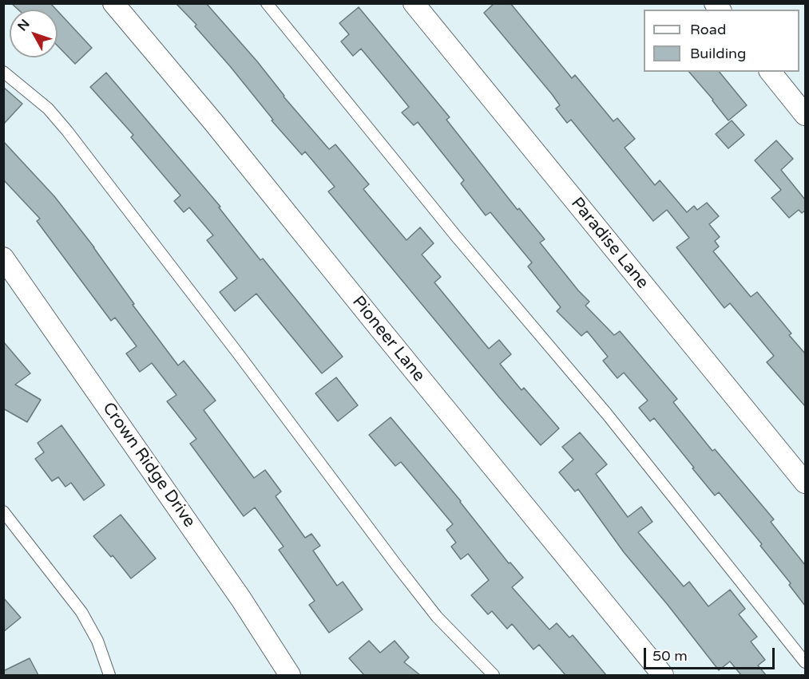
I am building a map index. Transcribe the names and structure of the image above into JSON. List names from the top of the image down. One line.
{"streets":{"street":["Paradise Lane","Pioneer Lane","Crown Ridge Drive"]},"legend":["Road","Building"],"scale_bar":"50 m","north":"top left"}
